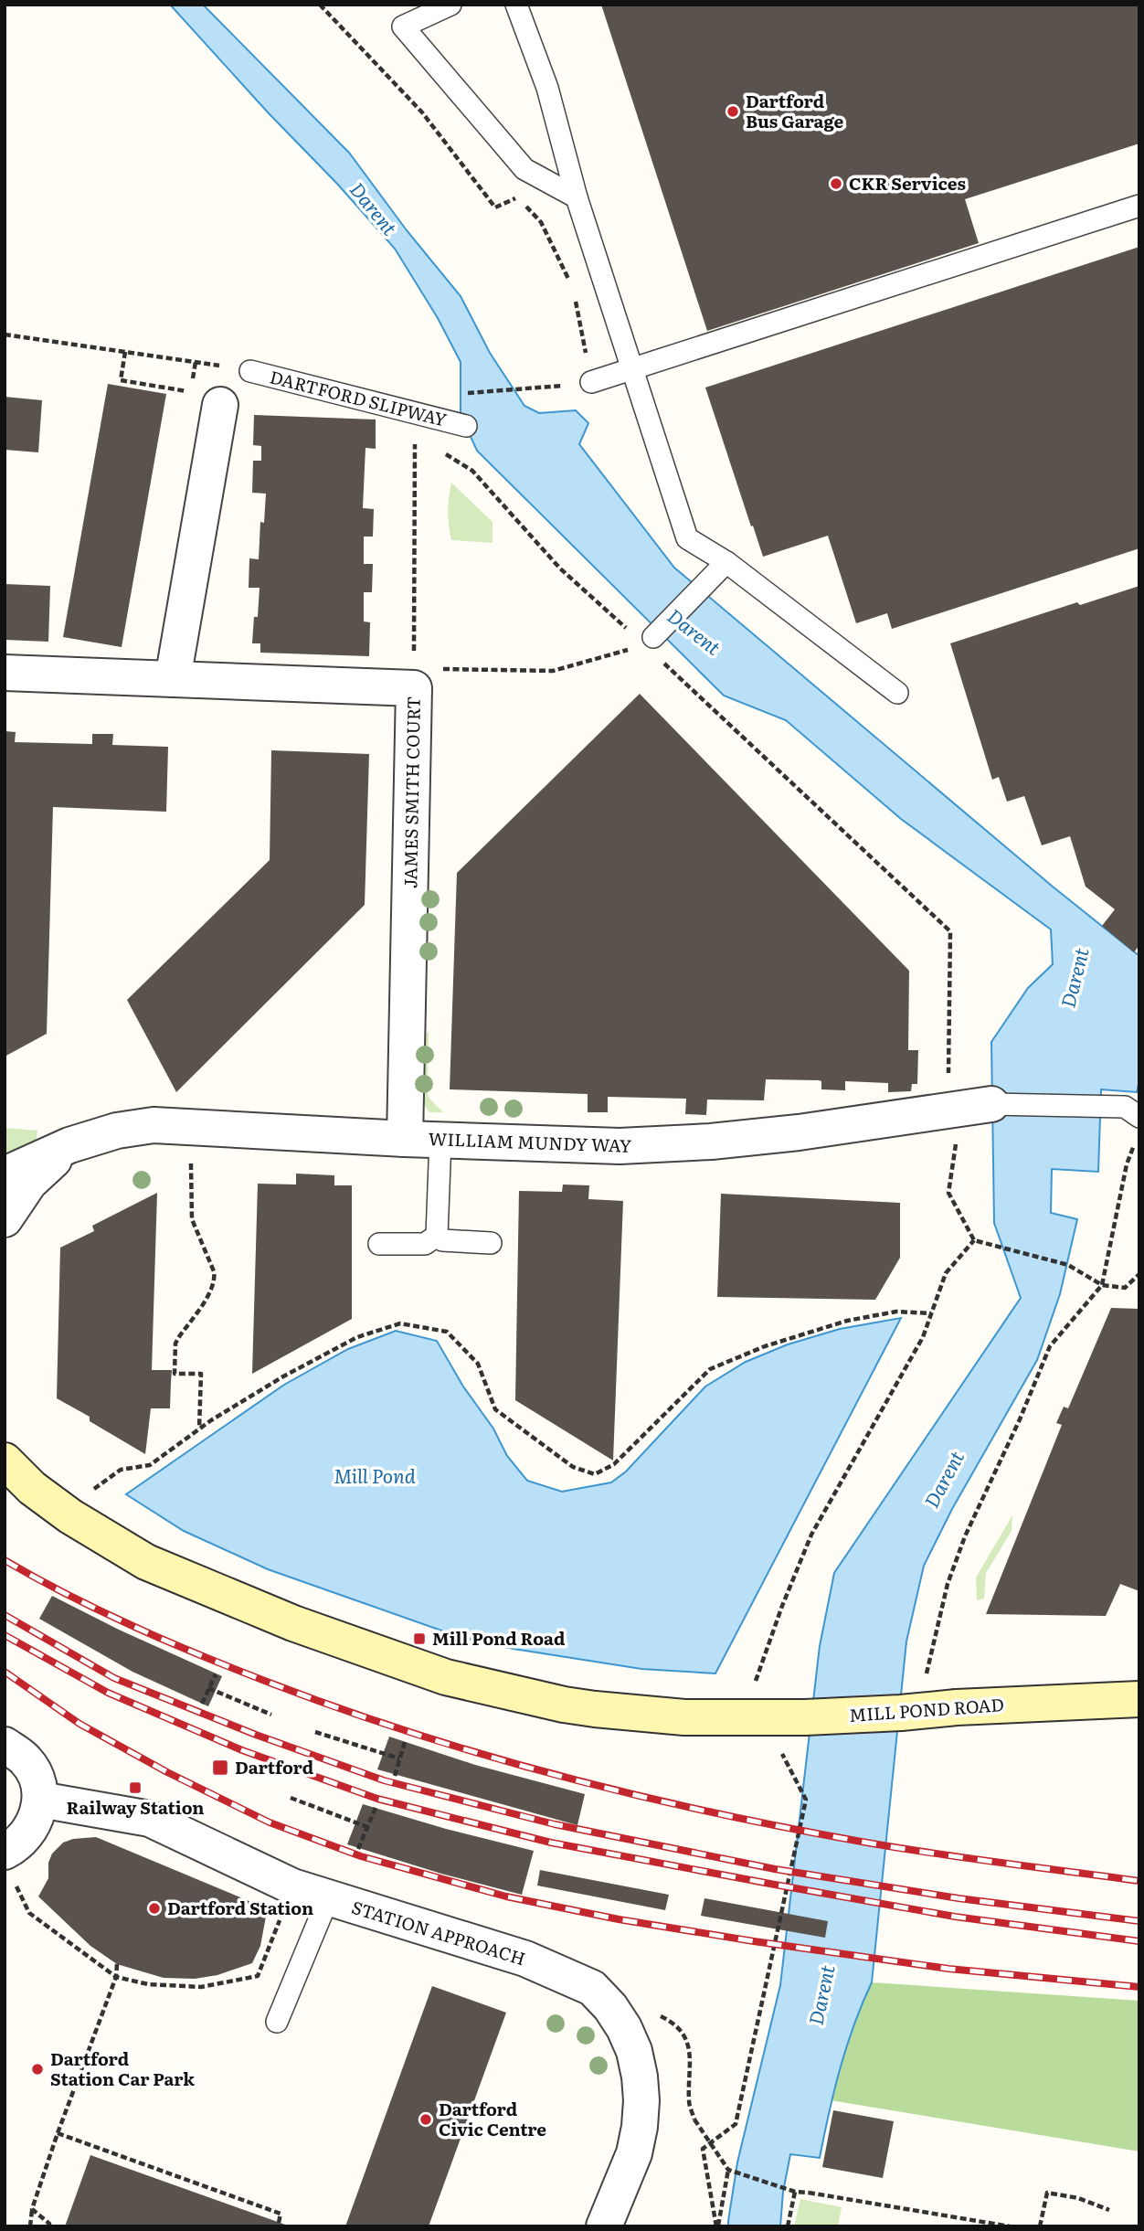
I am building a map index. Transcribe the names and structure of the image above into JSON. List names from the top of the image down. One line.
{"streets":{"street":["JAMES SMITH COURT","WILLIAM MUNDY WAY","MILL POND ROAD","STATION APPROACH"],"lane":["DARTFORD SLIPWAY"]},"crossings":[["JAMES SMITH COURT","WILLIAM MUNDY WAY"]],"water":["Darent","Mill Pond"],"places":{"other":["Dartford Bus Garage","CKR Services","Dartford Station","Dartford Station Car Park","Dartford Civic Centre"],"transit":["Mill Pond Road","Dartford","Railway Station"]}}
